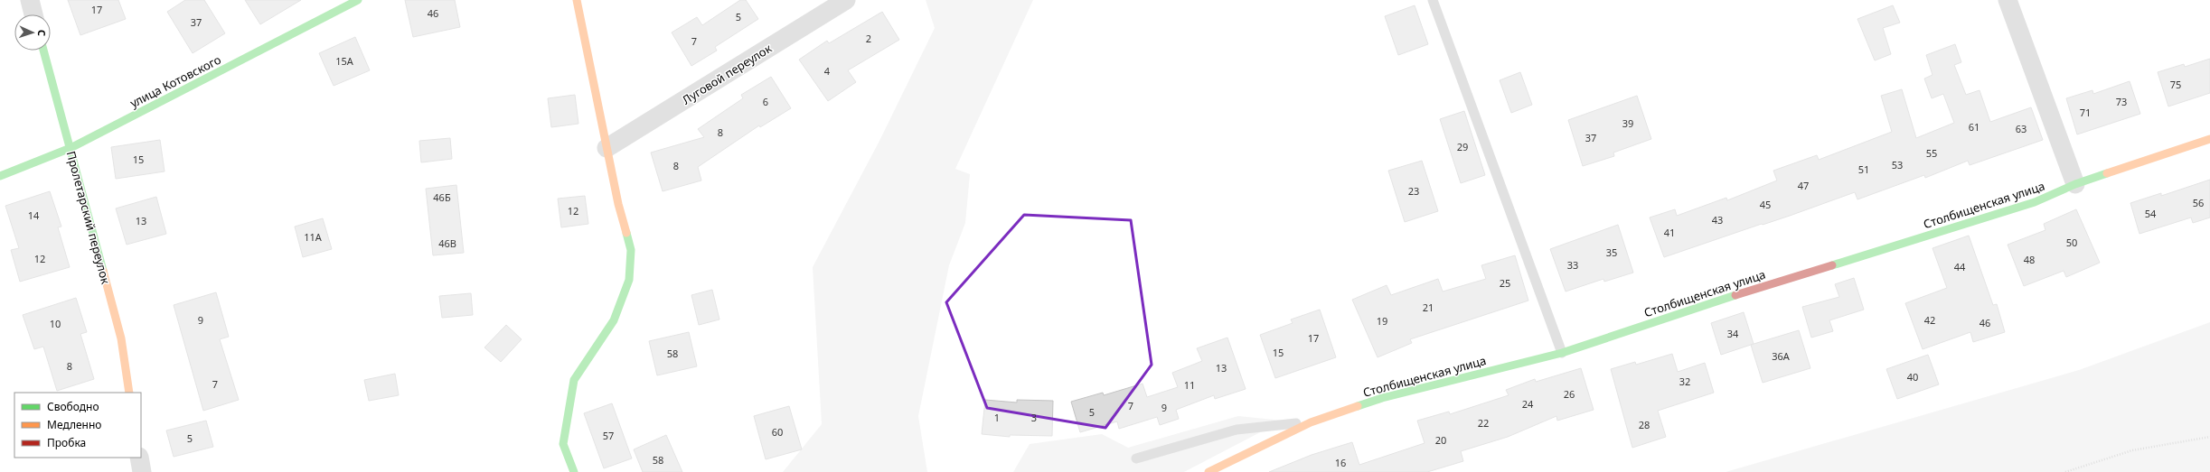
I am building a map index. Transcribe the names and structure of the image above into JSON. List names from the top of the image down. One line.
{"streets":{"street":["Луговой переулок","улица Котовского","Столбищенская улица","Пролетарский переулок"]},"crossings":[["улица Котовского","Пролетарский переулок"]],"house_numbers":["17","46","5","37","2","7","15А","4","75","6","73","71","39","61","63","8","37","29","55","15","53","8","51","47","23","46Б","56","45","12","54","14","43","13","41","11А","50","46В","35","12","48","33","44","25","21","9","42","19","46","10","34","17","15","58","36А","8","13","40","32","7","11","26","24","7","9","5","1","3","22","28","60","57","5","20","58","16"],"legend":["Свободно","Медленно","Пробка"],"north":"right"}
